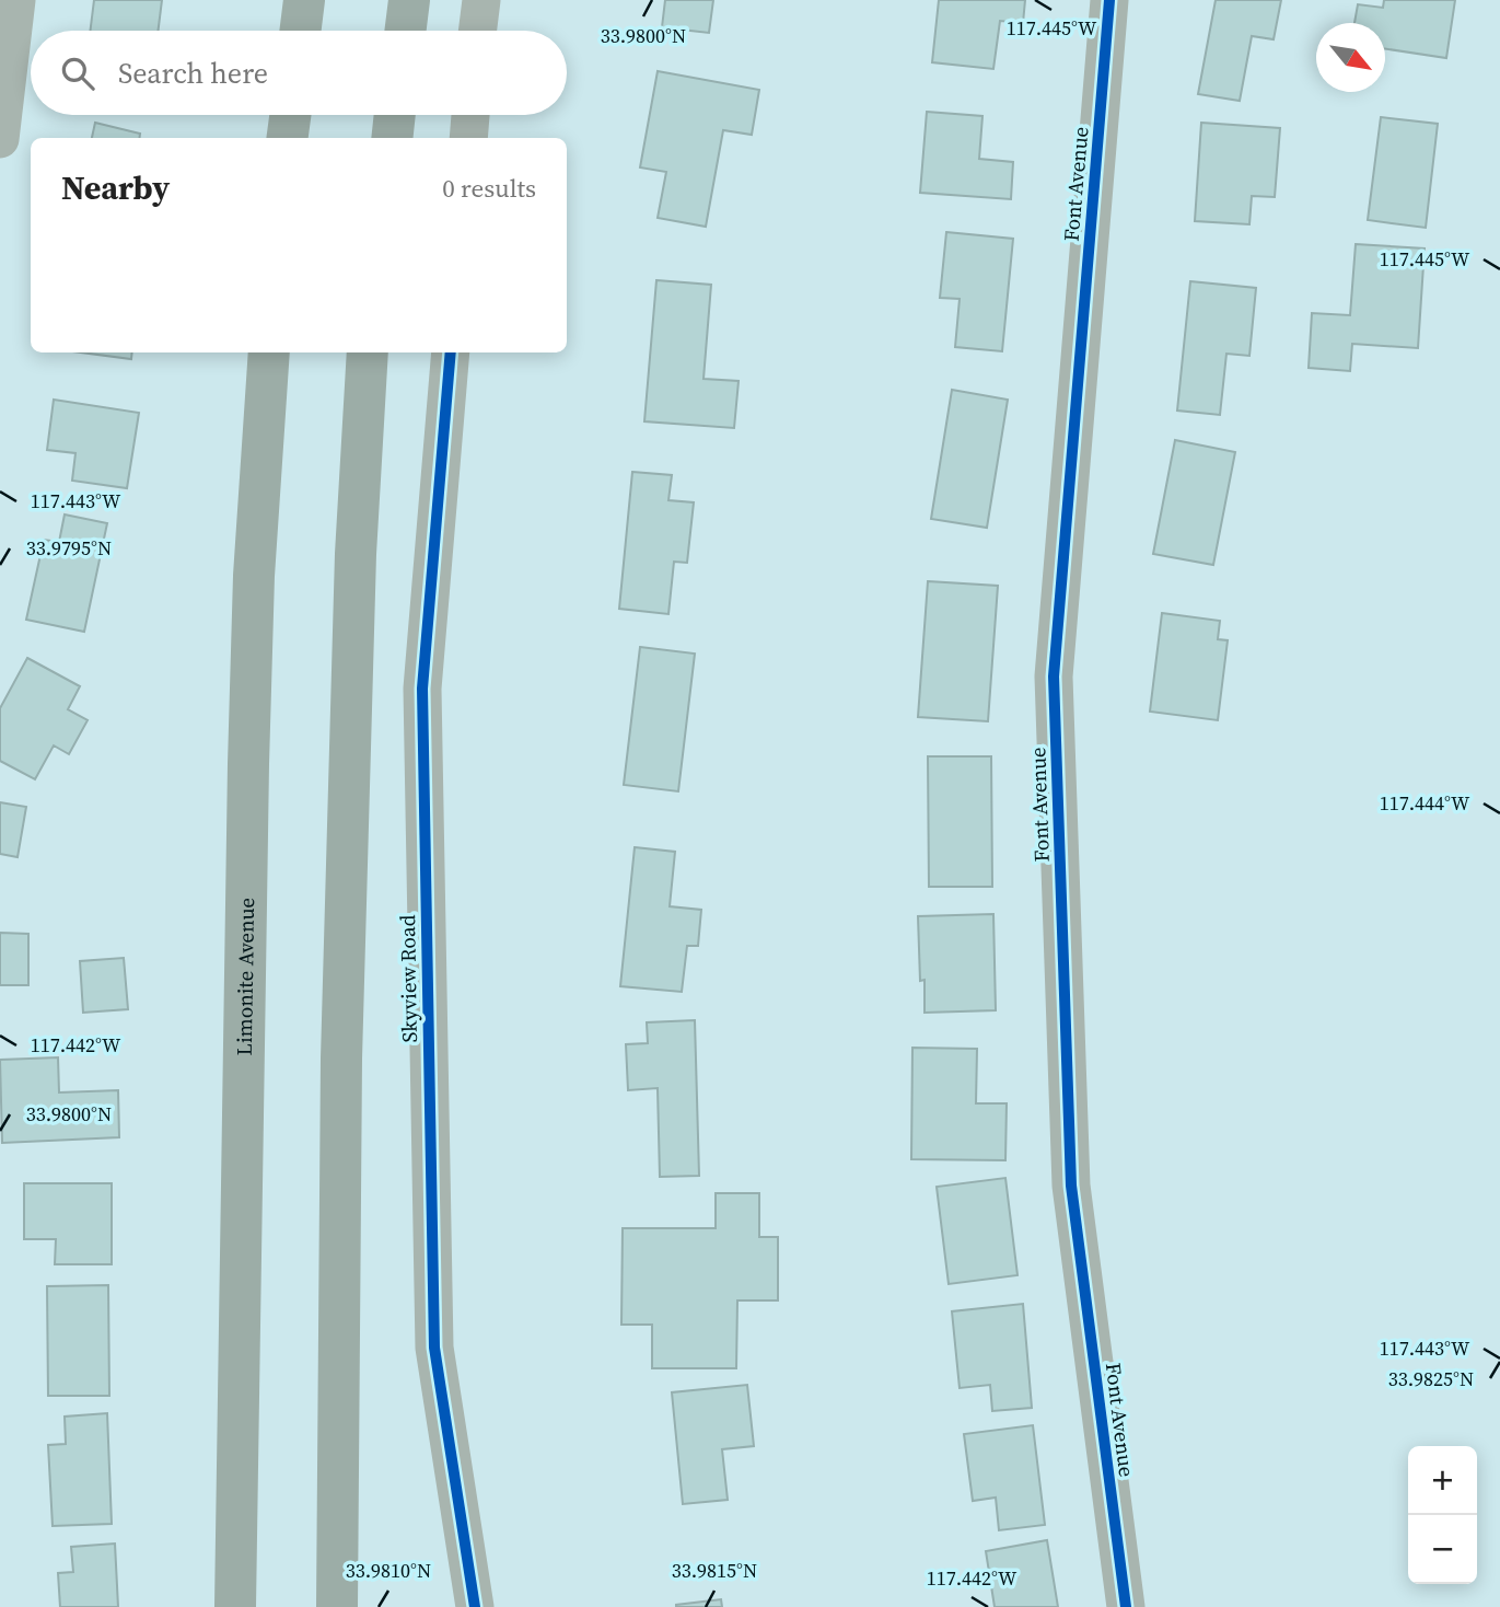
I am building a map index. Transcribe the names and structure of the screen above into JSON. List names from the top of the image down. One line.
{"streets":{"main road":["Limonite Avenue"],"street":["Font Avenue","Skyview Road"]},"north":"bottom right","page":{"search":"Search here","heading":["Nearby","0 results"],"map_buttons":["+","−"]},"coordinates":["117.445°W","33.9800°N","117.443°W","33.9795°N","117.444°W","117.442°W","33.9825°N","33.9810°N","33.9815°N"]}
